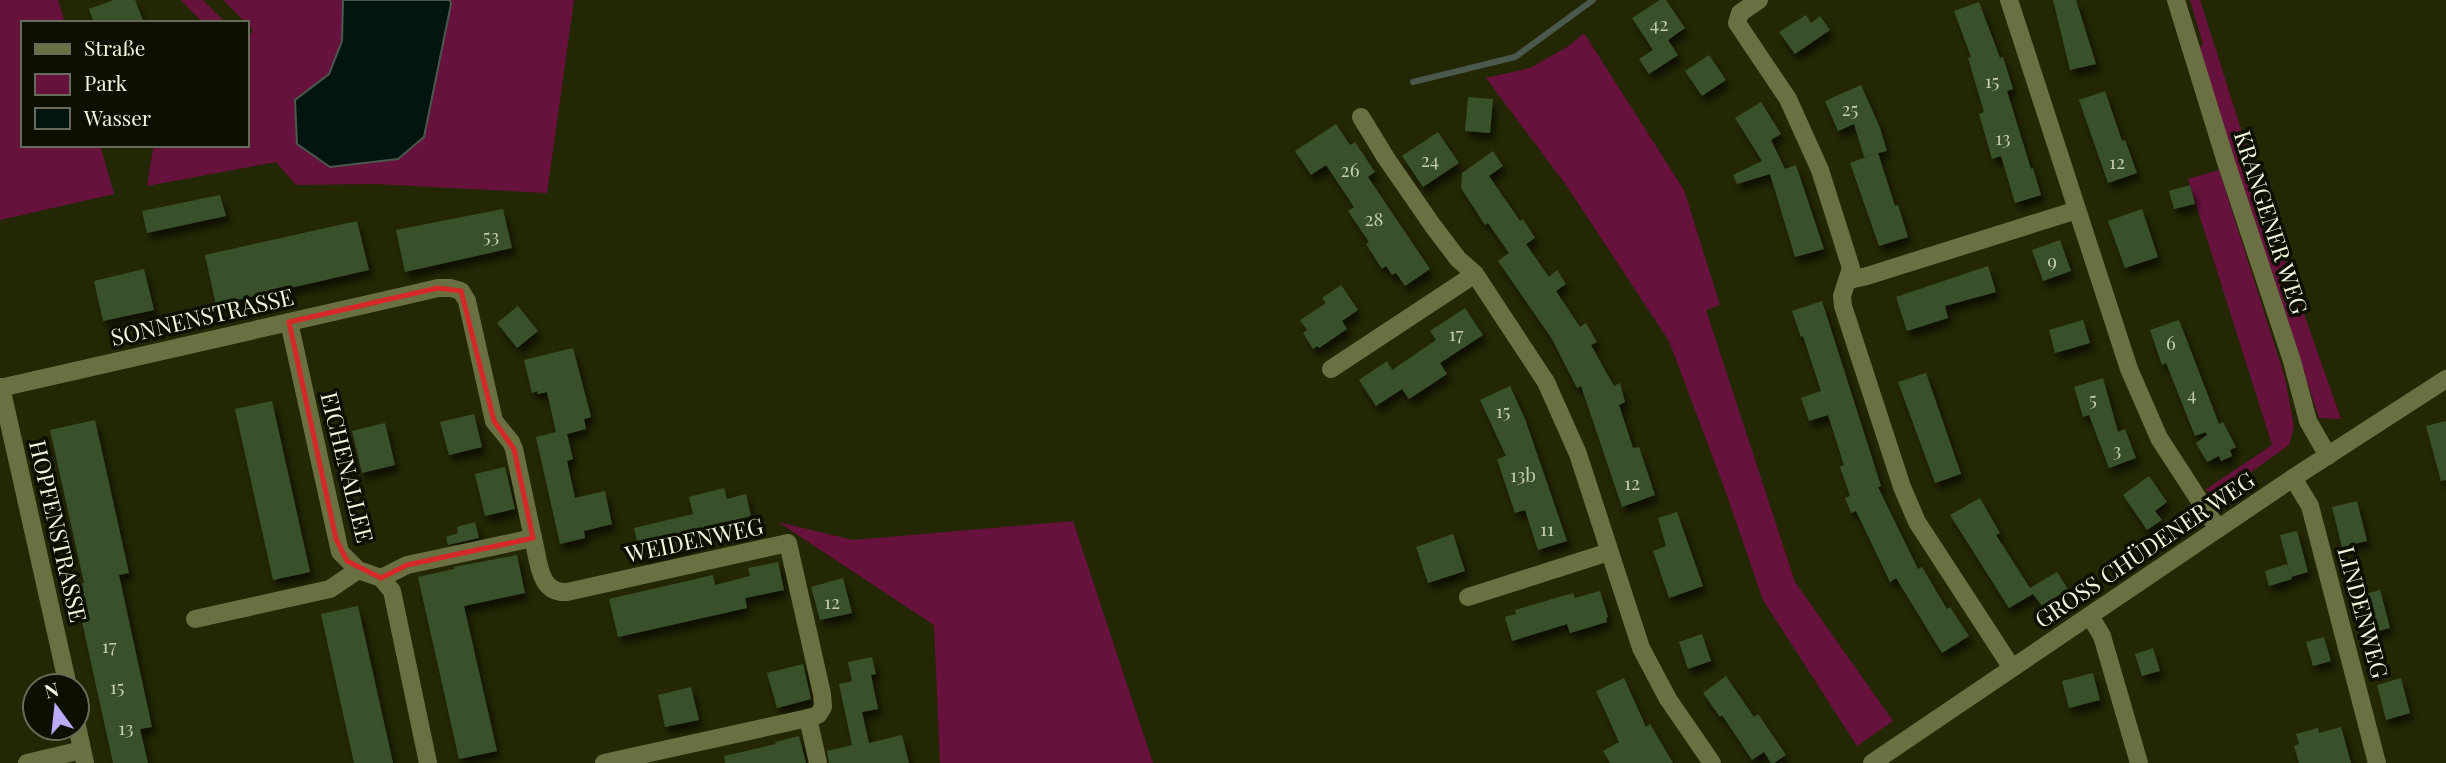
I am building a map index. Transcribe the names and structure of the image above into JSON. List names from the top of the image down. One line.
{"streets":{"street":["KRANGENER WEG","SONNENSTRASSE","EICHENALLEE","HOPFENSTRASSE","WEIDENWEG","GROSS CHÜDENER WEG","LINDENWEG"]},"crossings":[["KRANGENER WEG","GROSS CHÜDENER WEG"],["SONNENSTRASSE","EICHENALLEE"],["SONNENSTRASSE","HOPFENSTRASSE"],["SONNENSTRASSE","WEIDENWEG"],["GROSS CHÜDENER WEG","LINDENWEG"]],"house_numbers":["42","15","25","13","24","12","26","28","53","9","17","6","4","5","15","3","13b","12","11","12","17","15","13"],"legend":["Straße","Park","Wasser"],"north":"top"}
